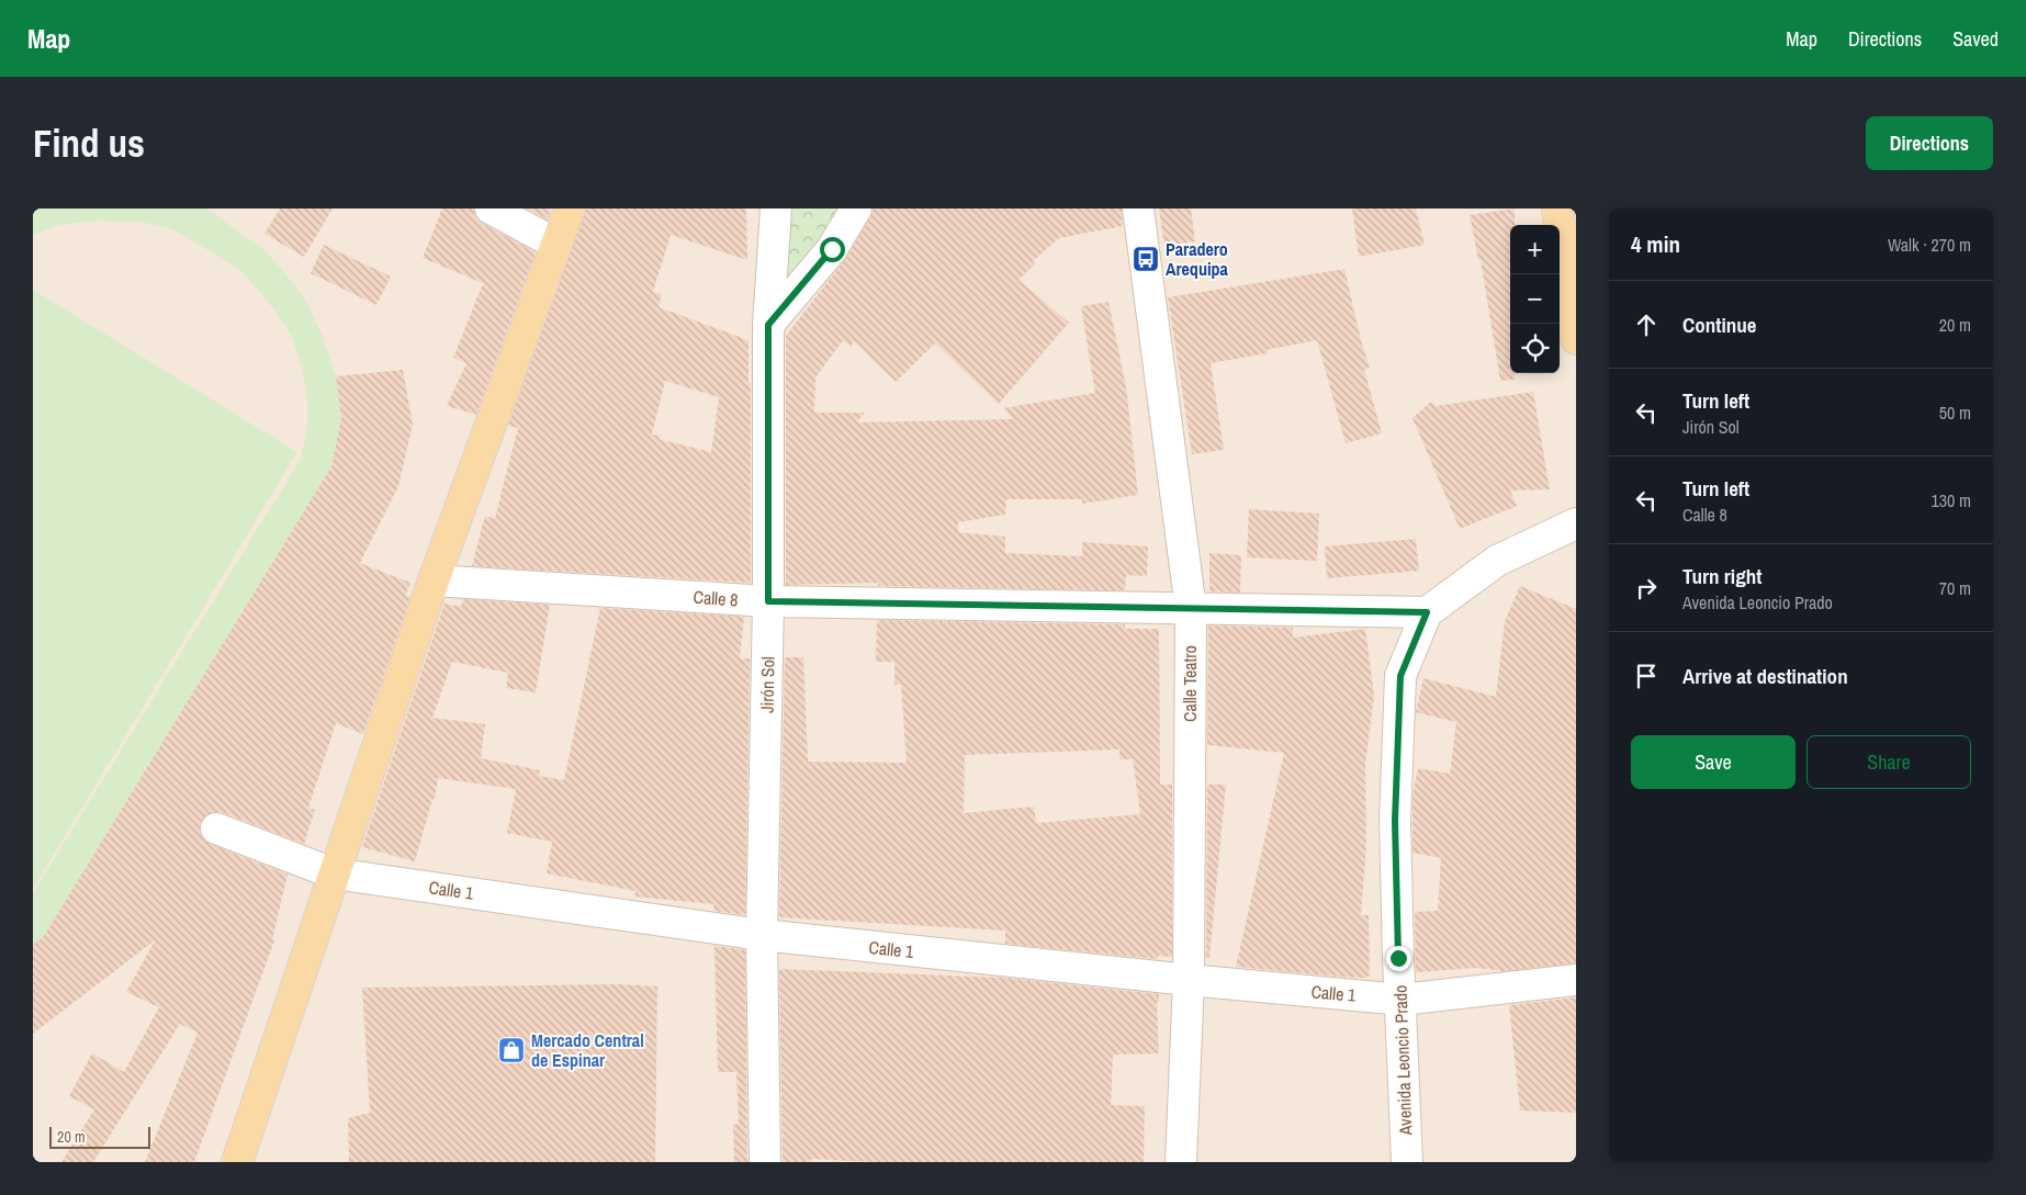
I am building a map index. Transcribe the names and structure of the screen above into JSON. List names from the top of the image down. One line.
{"streets":{"street":["Calle 8","Calle Teatro","Jirón Sol","Calle 1","Avenida Leoncio Prado"]},"crossings":[["Calle 8","Calle Teatro"],["Calle 8","Jirón Sol"],["Calle 8","Avenida Leoncio Prado"],["Calle Teatro","Calle 1"],["Jirón Sol","Calle 1"],["Calle 1","Avenida Leoncio Prado"]],"places":{"bus stop":["Paradero Arequipa"],"shop":["Mercado Central de Espinar"]},"scale_bar":"20 m","page":{"header":"Map","nav":["Map","Directions","Saved"],"buttons":["Directions",["Save","Share"]],"title":"Find us","heading":["4 min","Walk · 270 m"],"map_buttons":["+","−"],"list":[["Continue","20 m"],["Turn left","Jirón Sol","50 m"],["Turn left","Calle 8","130 m"],["Turn right","Avenida Leoncio Prado","70 m"],"Arrive at destination"],"scale":"20 m"}}
